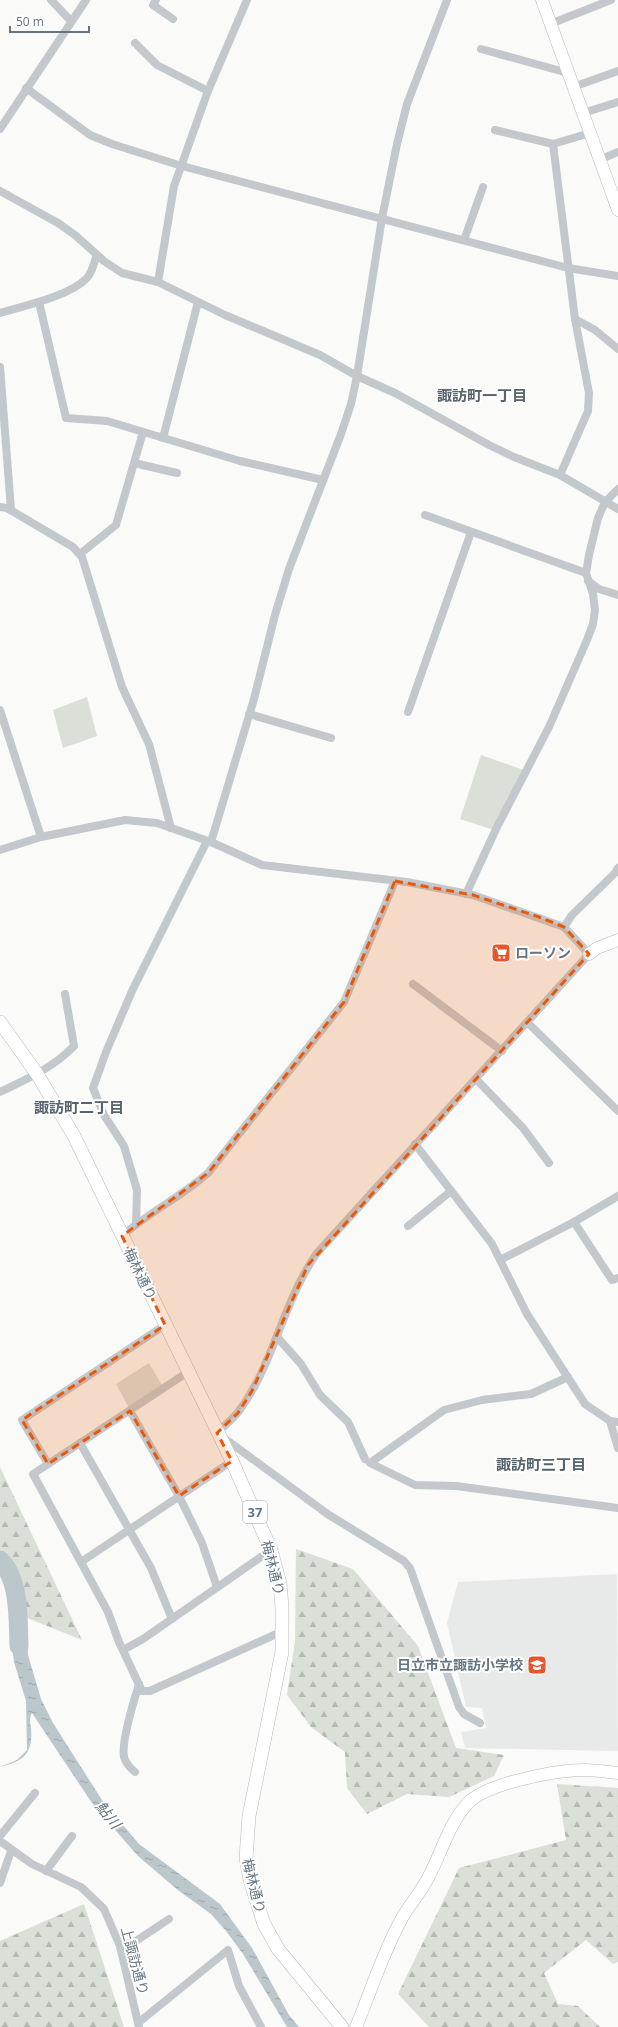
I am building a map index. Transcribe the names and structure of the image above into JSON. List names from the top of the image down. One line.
{"streets":{"main road":["梅林通り","37"],"street":["上諏訪通り"]},"districts":["諏訪町一丁目","諏訪町二丁目","諏訪町三丁目"],"water":["鮎川"],"places":{"supermarket":["ローソン"],"school or university":["日立市立諏訪小学校"]},"scale_bar":"50 m"}
